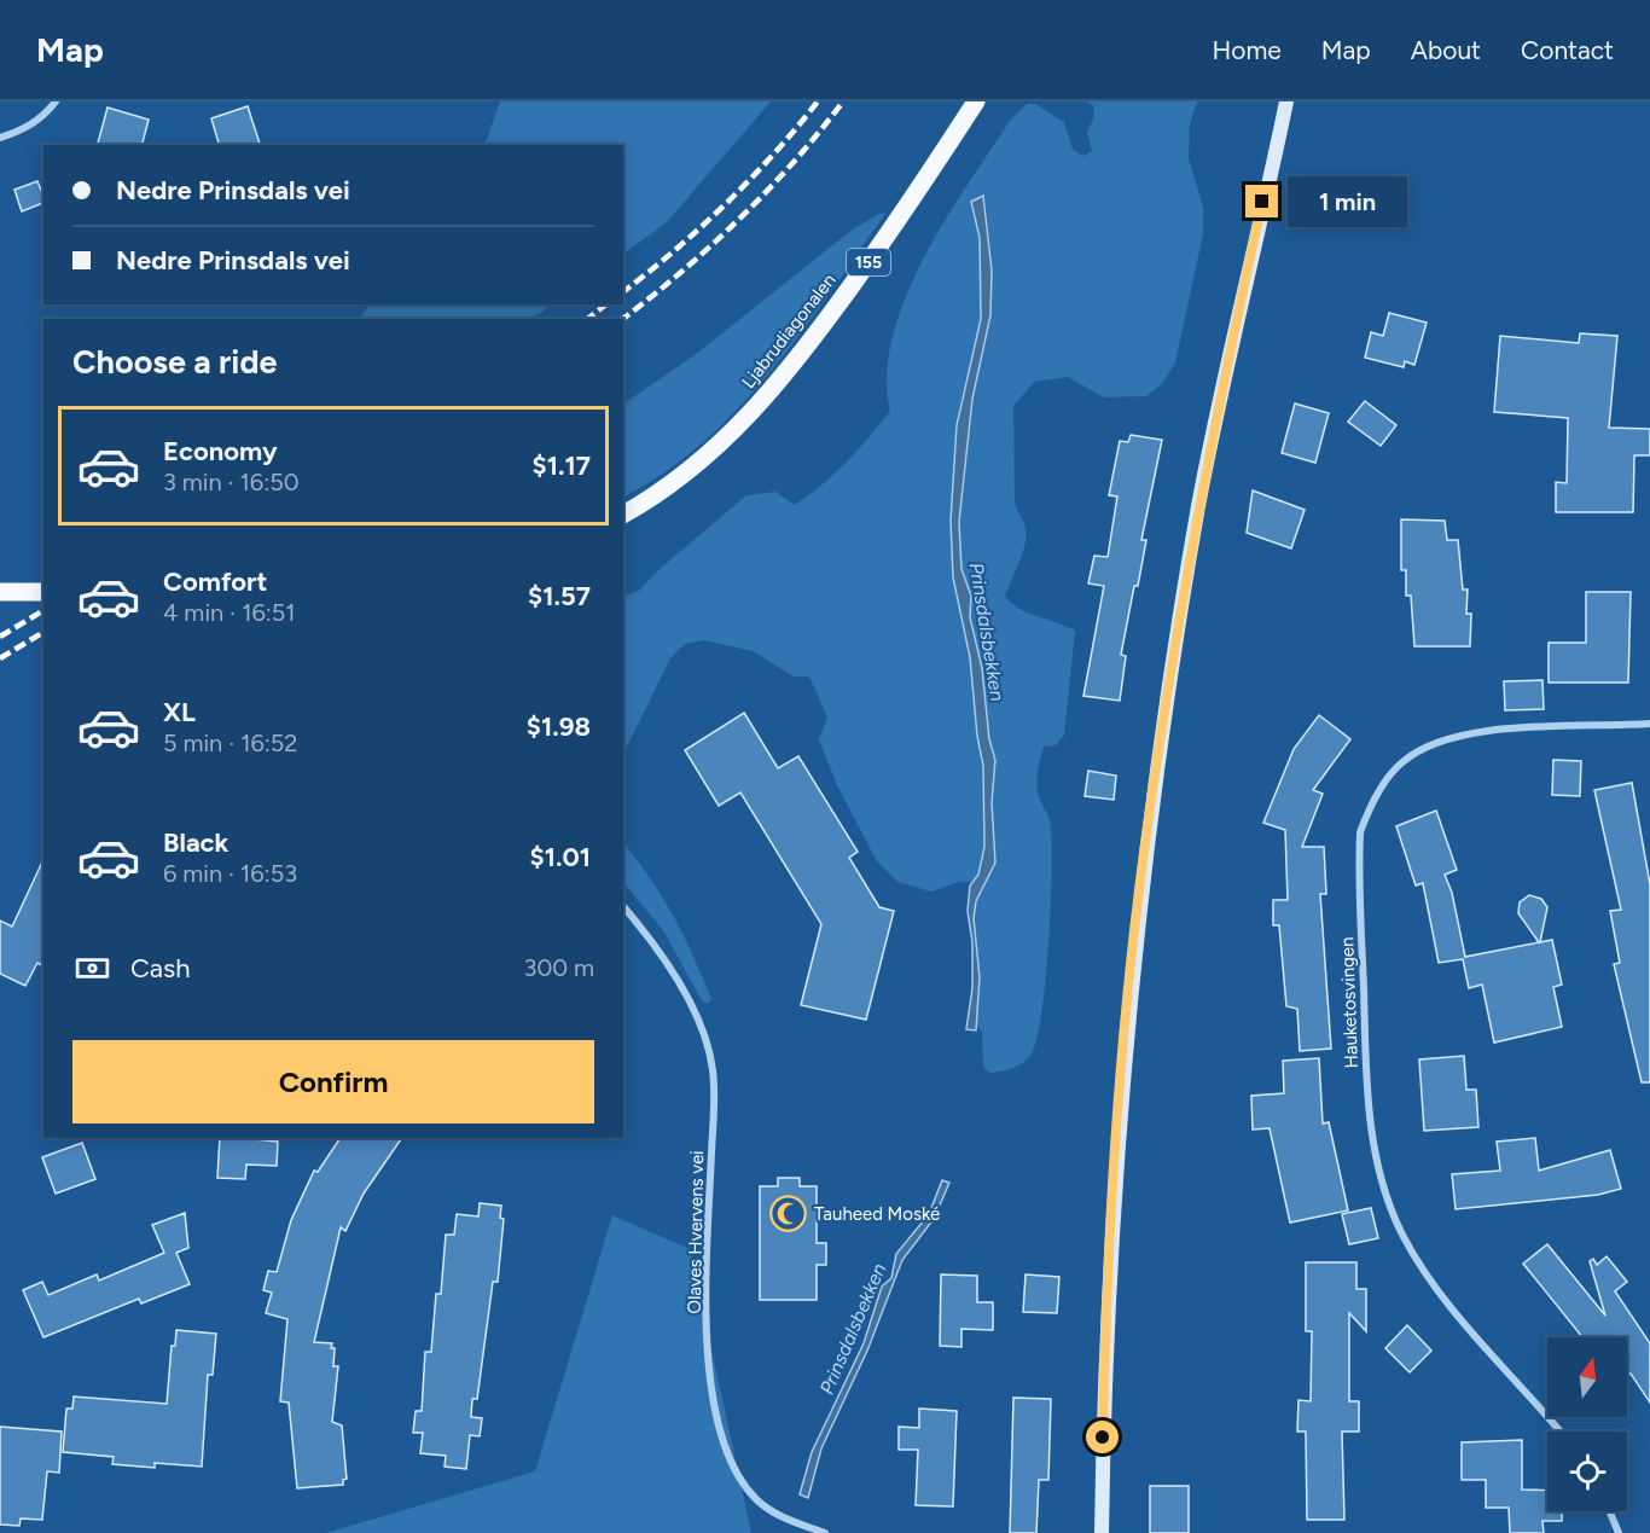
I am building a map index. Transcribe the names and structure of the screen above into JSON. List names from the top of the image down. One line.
{"streets":{"main road":["155","Ljabrudiagonalen"],"street":["Hauketosvingen","Olaves Hvervens vei"]},"water":["Prinsdalsbekken"],"places":{"mosque":["Tauheed Moské"]},"north":"top","page":{"header":"Map","nav":["Home","Map","About","Contact"],"banner":["Nedre Prinsdals vei","Nedre Prinsdals vei"],"bubble":"1 min","heading":"Choose a ride","list":[{"name":"Economy","note":"3 min · 16:50","value":"$1.17"},{"name":"Comfort","note":"4 min · 16:51","value":"$1.57"},{"name":"XL","note":"5 min · 16:52","value":"$1.98"},{"name":"Black","note":"6 min · 16:53","value":"$1.01"}],"pay":["Cash","300 m"],"buttons":"Confirm"}}
